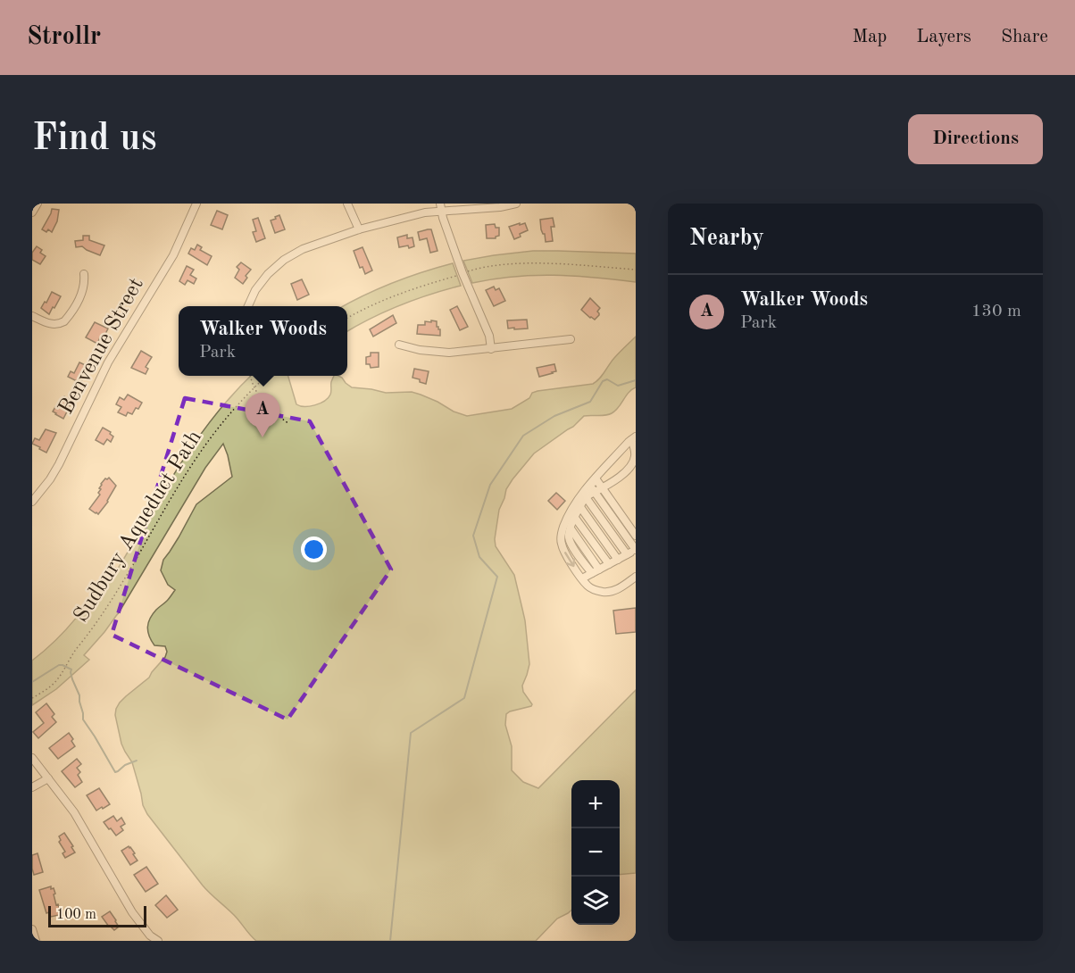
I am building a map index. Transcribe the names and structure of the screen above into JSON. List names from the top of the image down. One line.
{"streets":{"street":["Benvenue Street"],"path":["Sudbury Aqueduct Path"]},"scale_bar":"100 m","page":{"header":"Strollr","nav":["Map","Layers","Share"],"buttons":"Directions","title":"Find us","heading":"Nearby","list":[{"mark":"A","name":"Walker Woods","note":"Park","value":"130 m"}],"popup":["Walker Woods","Park"],"pins":"A","map_buttons":["+","−"],"scale":"100 m"}}
